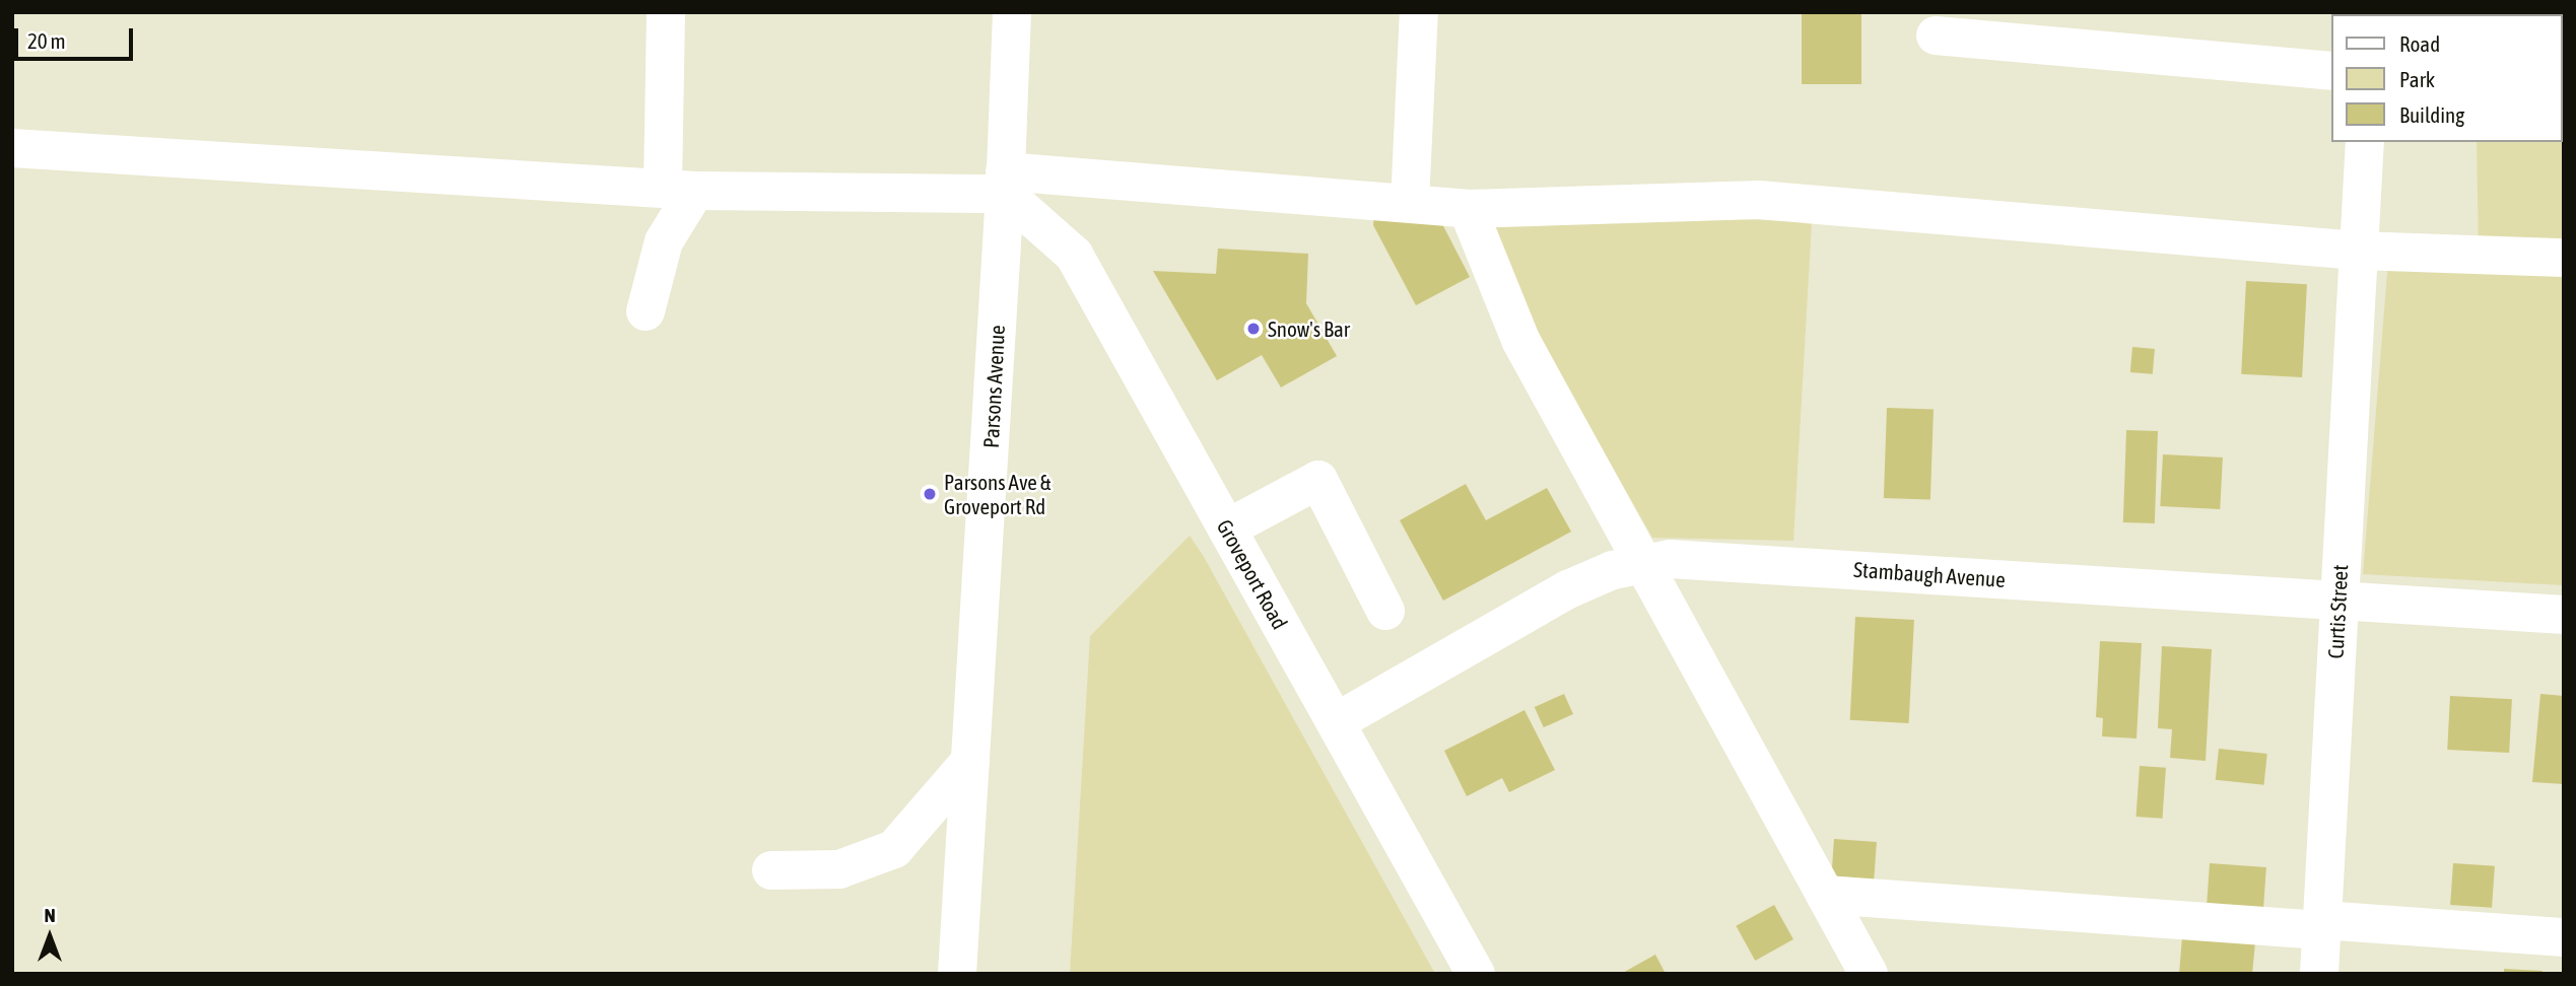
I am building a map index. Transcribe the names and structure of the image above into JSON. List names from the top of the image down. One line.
{"streets":{"street":["Parsons Avenue","Groveport Road","Stambaugh Avenue","Curtis Street"]},"crossings":[["Parsons Avenue","Groveport Road"],["Groveport Road","Stambaugh Avenue"],["Stambaugh Avenue","Curtis Street"]],"places":["Snow's Bar","Parsons Ave & Groveport Rd"],"legend":["Road","Park","Building"],"scale_bar":"20 m","north":"top"}
